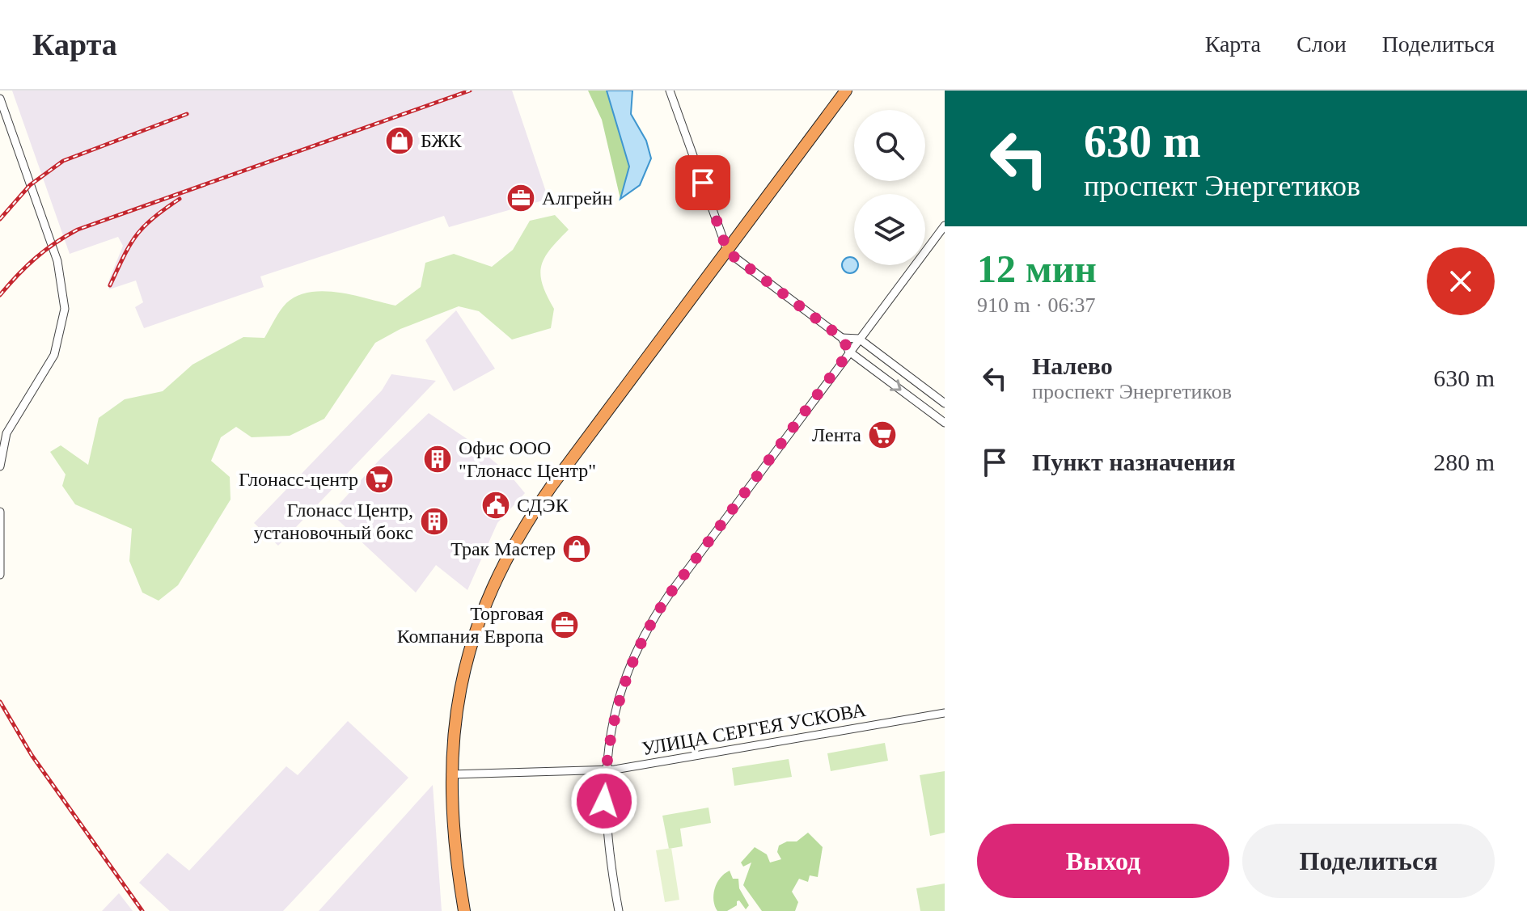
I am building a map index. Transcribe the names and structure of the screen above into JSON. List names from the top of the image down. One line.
{"streets":{"street":["УЛИЦА СЕРГЕЯ УСКОВА"]},"places":{"shop":["БЖК","Трак Мастер"],"office":["Алгрейн","Торговая Компания Европа"],"supermarket":["Лента","Глонасс-центр"],"building":["Офис ООО \"Глонасс Центр\"","Глонасс Центр, установочный бокс"],"public building":["СДЭК"]},"page":{"header":"Карта","nav":["Карта","Слои","Поделиться"],"turn":["630 m","проспект Энергетиков"],"heading":["12 мин","910 m · 06:37"],"list":[{"name":"Налево","note":"проспект Энергетиков","value":"630 m"},{"name":"Пункт назначения","value":"280 m"}],"buttons":["Выход","Поделиться"]}}
